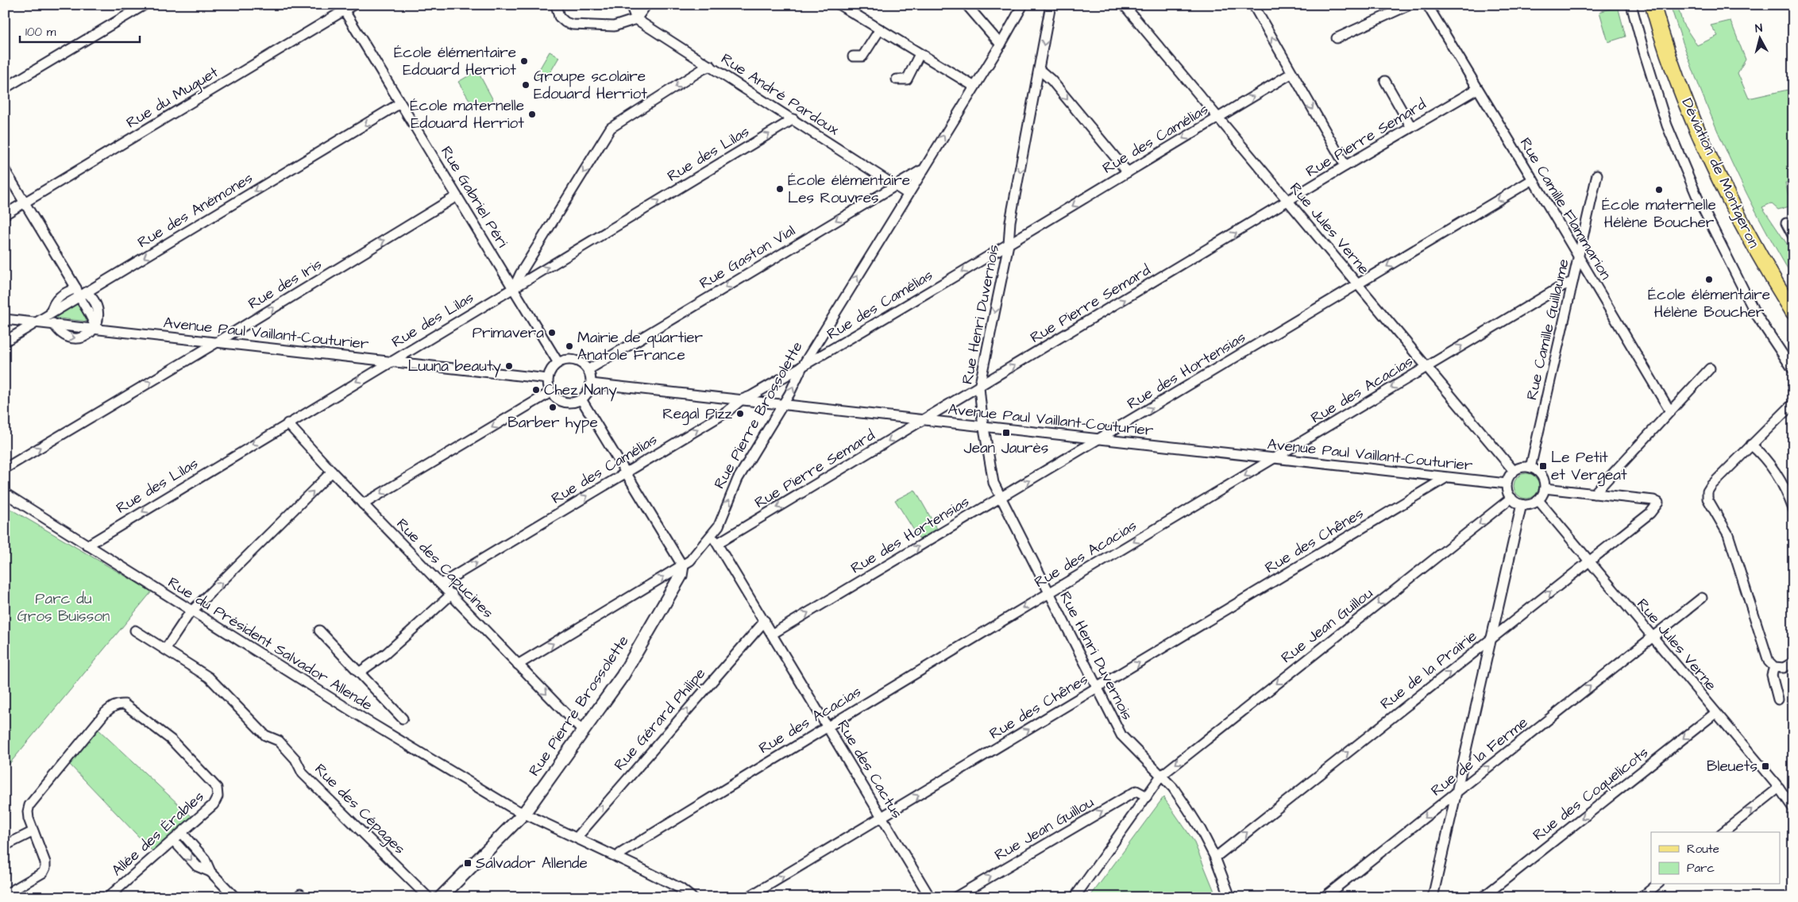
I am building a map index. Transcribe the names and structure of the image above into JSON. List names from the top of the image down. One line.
{"streets":{"main road":["Déviation de Montgeron"],"street":["Rue André Pardoux","Rue du Muguet","Rue Pierre Semard","Rue des Camélias","Rue des Lilas","Rue Gabriel Péri","Rue Camille Flammarion","Rue des Anémones","Rue Jules Verne","Rue Gaston Vial","Rue des Iris","Rue Henri Duvernois","Rue Camille Guillaume","Avenue Paul Vaillant-Couturier","Rue des Hortensias","Rue des Acacias","Rue Pierre Brossolette","Rue des Chênes","Rue des Capucines","Rue Jean Guillou","Rue du Président Salvador Allende","Rue de la Prairie","Rue Gérard Philipe","Rue de la Ferme","Rue des Cactus","Rue des Coquelicots","Rue des Cépages","Allée des Érables"]},"crossings":[["Rue André Pardoux","Rue des Lilas"],["Rue André Pardoux","Rue Gaston Vial"],["Rue André Pardoux","Rue Pierre Brossolette"],["Rue du Muguet","Rue Gabriel Péri"],["Rue Pierre Semard","Rue Camille Flammarion"],["Rue Pierre Semard","Rue Jules Verne"],["Rue Pierre Semard","Rue Henri Duvernois"],["Rue Pierre Semard","Avenue Paul Vaillant-Couturier"],["Rue Pierre Semard","Rue des Cactus"],["Rue des Camélias","Rue Jules Verne"],["Rue des Camélias","Rue Henri Duvernois"],["Rue des Camélias","Avenue Paul Vaillant-Couturier"],["Rue des Camélias","Rue Pierre Brossolette"],["Rue des Camélias","Rue des Capucines"],["Rue des Lilas","Rue Gabriel Péri"],["Rue des Lilas","Avenue Paul Vaillant-Couturier"],["Rue des Lilas","Rue des Capucines"],["Rue des Lilas","Rue du Président Salvador Allende"],["Rue Gabriel Péri","Rue des Anémones"],["Rue Gabriel Péri","Rue Gaston Vial"],["Rue Gabriel Péri","Rue des Iris"],["Rue Gabriel Péri","Avenue Paul Vaillant-Couturier"],["Rue Camille Flammarion","Rue Camille Guillaume"],["Rue Camille Flammarion","Rue des Hortensias"],["Rue des Anémones","Avenue Paul Vaillant-Couturier"],["Rue Jules Verne","Rue Camille Guillaume"],["Rue Jules Verne","Avenue Paul Vaillant-Couturier"],["Rue Jules Verne","Rue des Hortensias"],["Rue Jules Verne","Rue des Acacias"],["Rue Jules Verne","Rue Jean Guillou"],["Rue Jules Verne","Rue de la Prairie"],["Rue Jules Verne","Rue de la Ferme"],["Rue Jules Verne","Rue des Coquelicots"],["Rue Gaston Vial","Avenue Paul Vaillant-Couturier"],["Rue Gaston Vial","Rue Pierre Brossolette"],["Rue des Iris","Avenue Paul Vaillant-Couturier"],["Rue Henri Duvernois","Avenue Paul Vaillant-Couturier"],["Rue Henri Duvernois","Rue des Hortensias"],["Rue Henri Duvernois","Rue des Acacias"],["Rue Henri Duvernois","Rue des Chênes"],["Rue Henri Duvernois","Rue Jean Guillou"],["Rue Henri Duvernois","Rue de la Prairie"],["Rue Camille Guillaume","Avenue Paul Vaillant-Couturier"],["Rue Camille Guillaume","Rue des Acacias"],["Rue Camille Guillaume","Rue Jean Guillou"],["Avenue Paul Vaillant-Couturier","Rue des Hortensias"],["Avenue Paul Vaillant-Couturier","Rue des Acacias"],["Avenue Paul Vaillant-Couturier","Rue Pierre Brossolette"],["Avenue Paul Vaillant-Couturier","Rue des Chênes"],["Avenue Paul Vaillant-Couturier","Rue Jean Guillou"],["Rue des Hortensias","Rue des Cactus"],["Rue des Acacias","Rue du Président Salvador Allende"],["Rue des Acacias","Rue des Cactus"],["Rue Pierre Brossolette","Rue des Capucines"],["Rue Pierre Brossolette","Rue du Président Salvador Allende"],["Rue Pierre Brossolette","Rue des Cactus"],["Rue des Chênes","Rue des Cactus"],["Rue du Président Salvador Allende","Rue Gérard Philipe"],["Rue Gérard Philipe","Rue des Cactus"]],"one_way":["Rue des Anémones","Rue Gaston Vial","Rue des Iris","Rue Henri Duvernois","Rue Pierre Brossolette","Rue des Chênes","Rue de la Prairie","Rue Gérard Philipe","Rue des Coquelicots"],"parks":["Parc du Gros Buisson"],"places":{"other":["École élémentaire Edouard Herriot","Groupe scolaire Edouard Herriot","École maternelle Edouard Herriot","École élémentaire Les Rouvres","École maternelle Hélène Boucher","École élémentaire Hélène Boucher","Primavera","Mairie de quartier Anatole France","Luuna beauty","Chez Nany","Barber hype","Regal Pizz"],"transit":["Jean Jaurès","Le Petit et Vergeat","Bleuets","Salvador Allende"]},"legend":["Route","Parc"],"scale_bar":"100 m","north":"top"}
